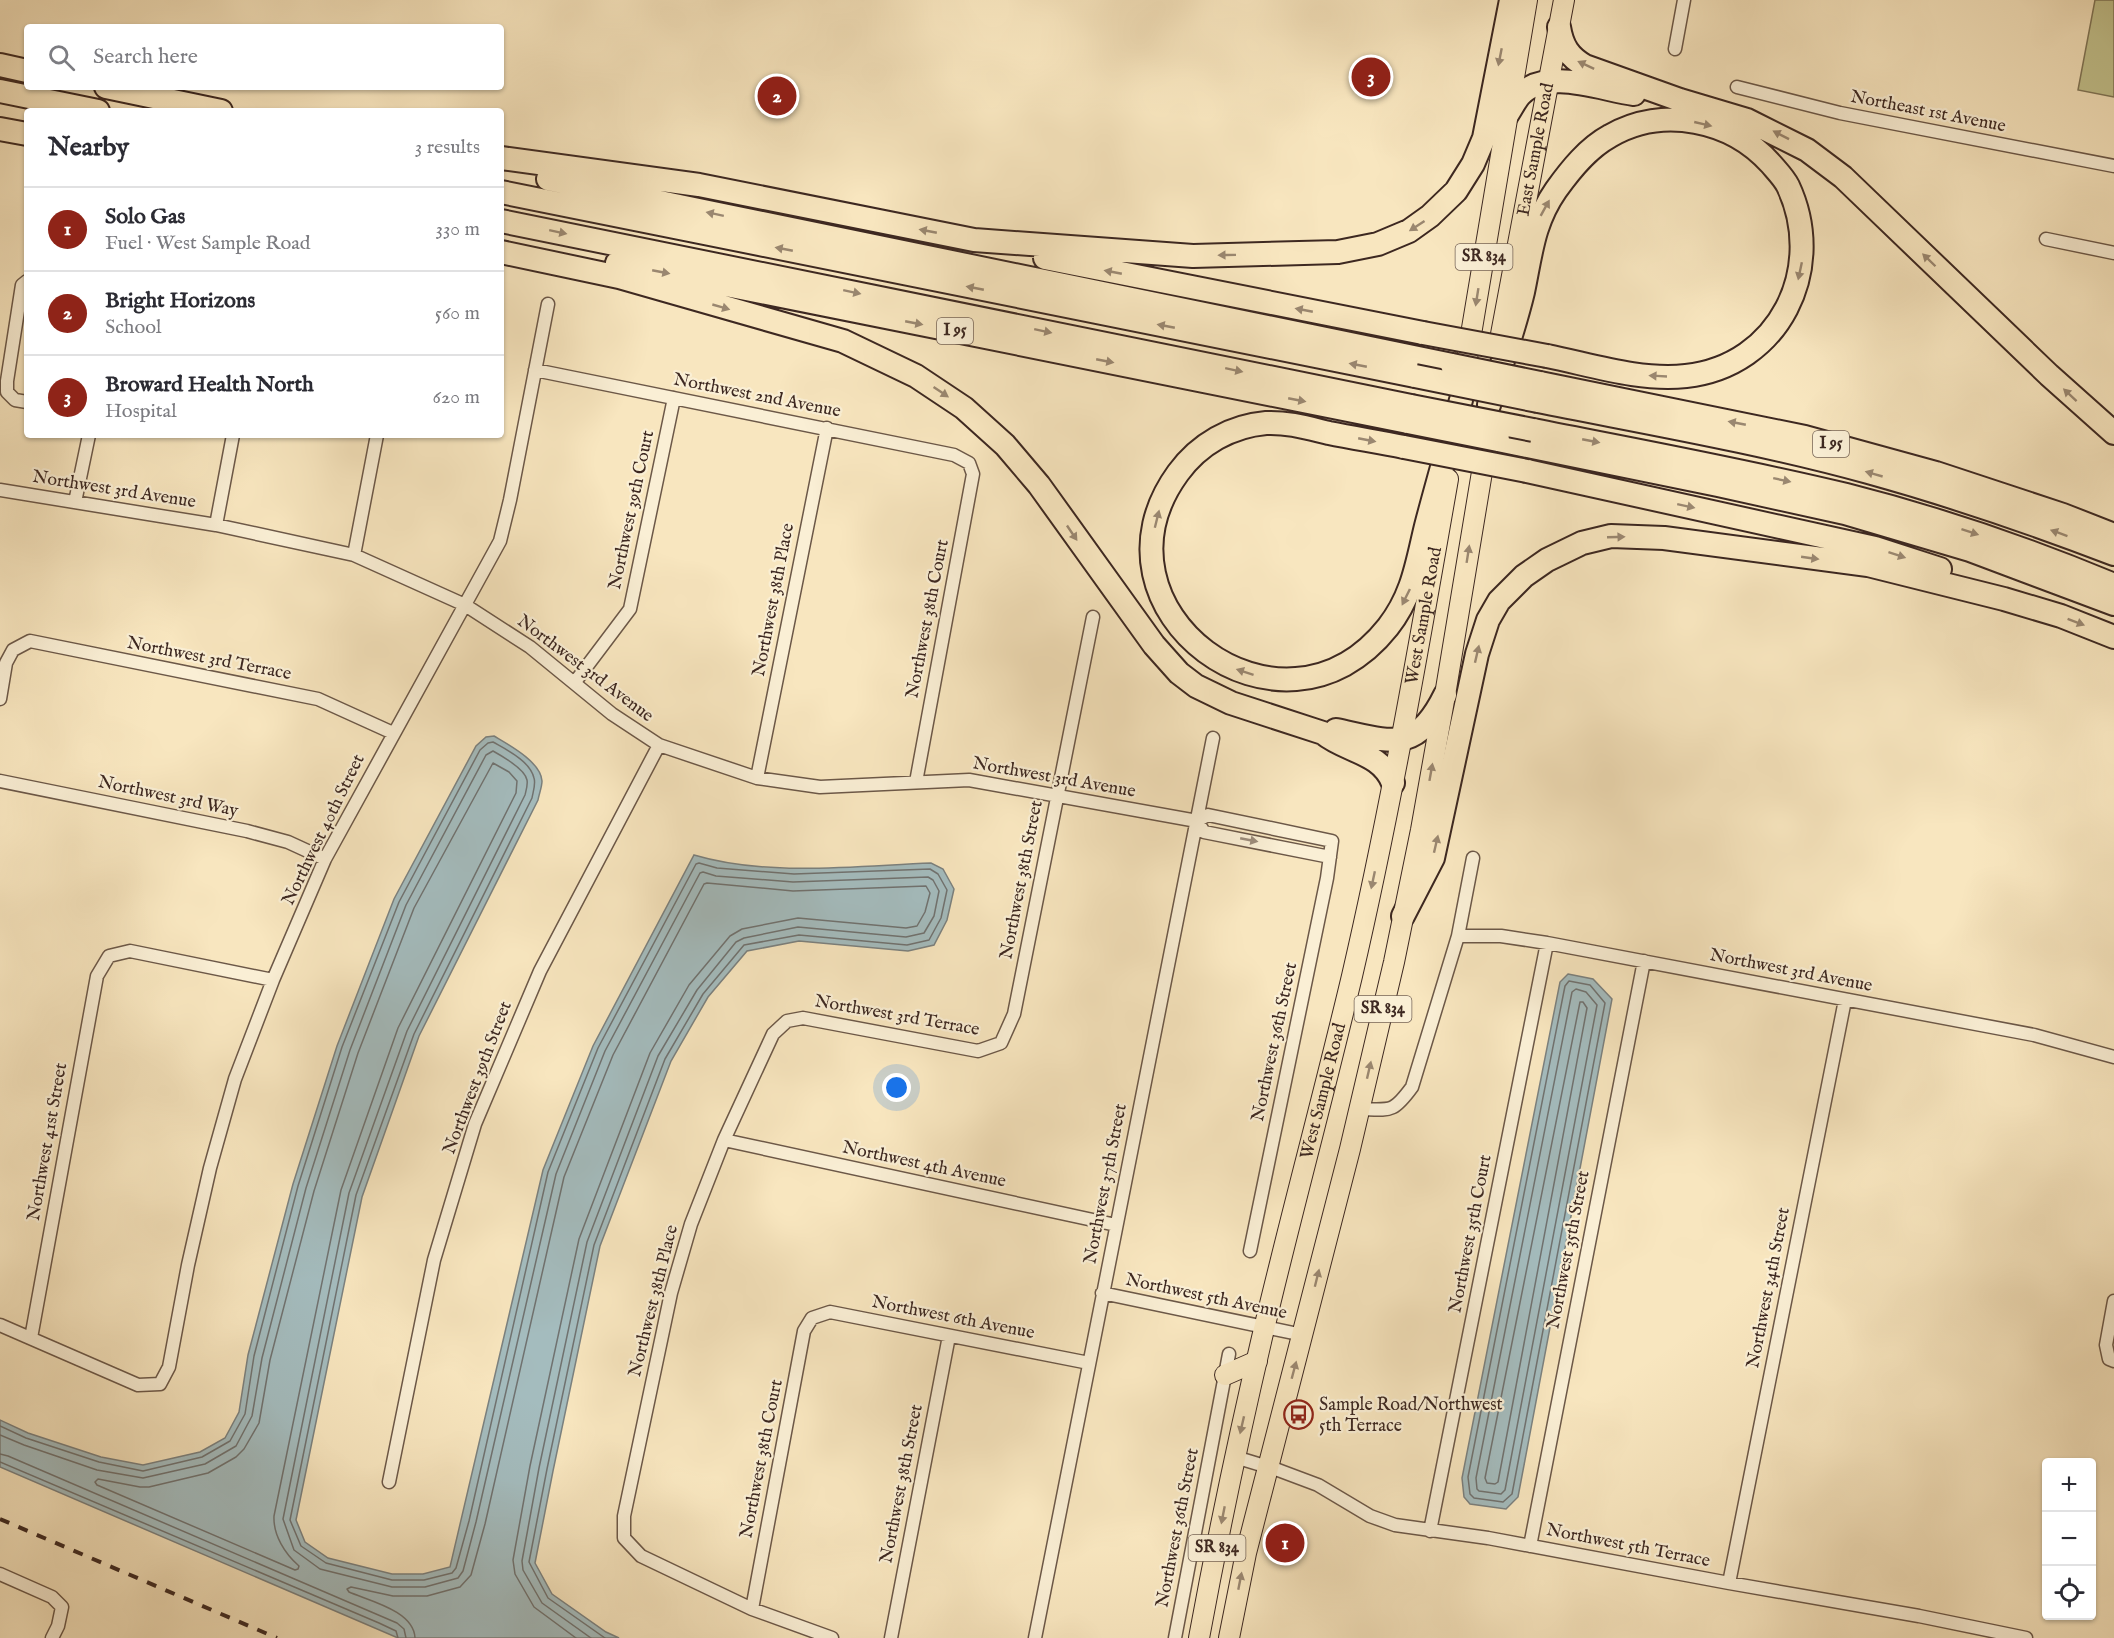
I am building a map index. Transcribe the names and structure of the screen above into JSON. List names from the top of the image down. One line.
{"streets":{"highway":["I 95"],"main road":["East Sample Road","SR 834","West Sample Road"],"street":["Northeast 1st Avenue","Northwest 2nd Avenue","Northwest 3rd Avenue","Northwest 39th Court","Northwest 38th Place","Northwest 38th Court","Northwest 3rd Terrace","Northwest 3rd Way","Northwest 40th Street","Northwest 38th Street","Northwest 36th Street","Northwest 39th Street","Northwest 41st Street","Northwest 4th Avenue","Northwest 37th Street","Northwest 35th Court","Northwest 35th Street","Northwest 34th Street","Northwest 5th Avenue","Northwest 6th Avenue","Northwest 5th Terrace"]},"crossings":[["East Sample Road","West Sample Road"],["Northwest 2nd Avenue","Northwest 39th Court"],["Northwest 2nd Avenue","Northwest 38th Place"],["Northwest 2nd Avenue","Northwest 38th Court"],["Northwest 2nd Avenue","Northwest 40th Street"],["Northwest 3rd Avenue","Northwest 39th Court"],["Northwest 3rd Avenue","Northwest 38th Place"],["Northwest 3rd Avenue","Northwest 38th Court"],["Northwest 3rd Avenue","Northwest 40th Street"],["Northwest 3rd Avenue","Northwest 38th Street"],["Northwest 3rd Avenue","Northwest 36th Street"],["Northwest 3rd Avenue","Northwest 39th Street"],["Northwest 3rd Avenue","Northwest 37th Street"],["Northwest 3rd Avenue","Northwest 35th Court"],["Northwest 3rd Avenue","Northwest 35th Street"],["Northwest 3rd Avenue","Northwest 34th Street"],["Northwest 38th Place","Northwest 38th Court"],["Northwest 38th Place","Northwest 3rd Terrace"],["Northwest 38th Place","Northwest 4th Avenue"],["West Sample Road","Northwest 5th Avenue"],["West Sample Road","Northwest 5th Terrace"],["Northwest 38th Court","Northwest 6th Avenue"],["Northwest 3rd Terrace","Northwest 40th Street"],["Northwest 3rd Terrace","Northwest 38th Street"],["Northwest 3rd Way","Northwest 40th Street"],["Northwest 40th Street","Northwest 41st Street"],["Northwest 38th Street","Northwest 6th Avenue"],["Northwest 4th Avenue","Northwest 37th Street"],["Northwest 37th Street","Northwest 5th Avenue"],["Northwest 37th Street","Northwest 6th Avenue"],["Northwest 35th Court","Northwest 5th Terrace"],["Northwest 35th Street","Northwest 5th Terrace"],["Northwest 34th Street","Northwest 5th Terrace"]],"places":{"bus stop":["Sample Road/Northwest 5th Terrace"]},"page":{"search":"Search here","pins":["3","2","1"],"heading":["Nearby","3 results"],"list":[{"mark":"1","name":"Solo Gas","note":"Fuel · West Sample Road","value":"330 m"},{"mark":"2","name":"Bright Horizons","note":"School","value":"560 m"},{"mark":"3","name":"Broward Health North","note":"Hospital","value":"620 m"}],"map_buttons":["+","−"]}}
